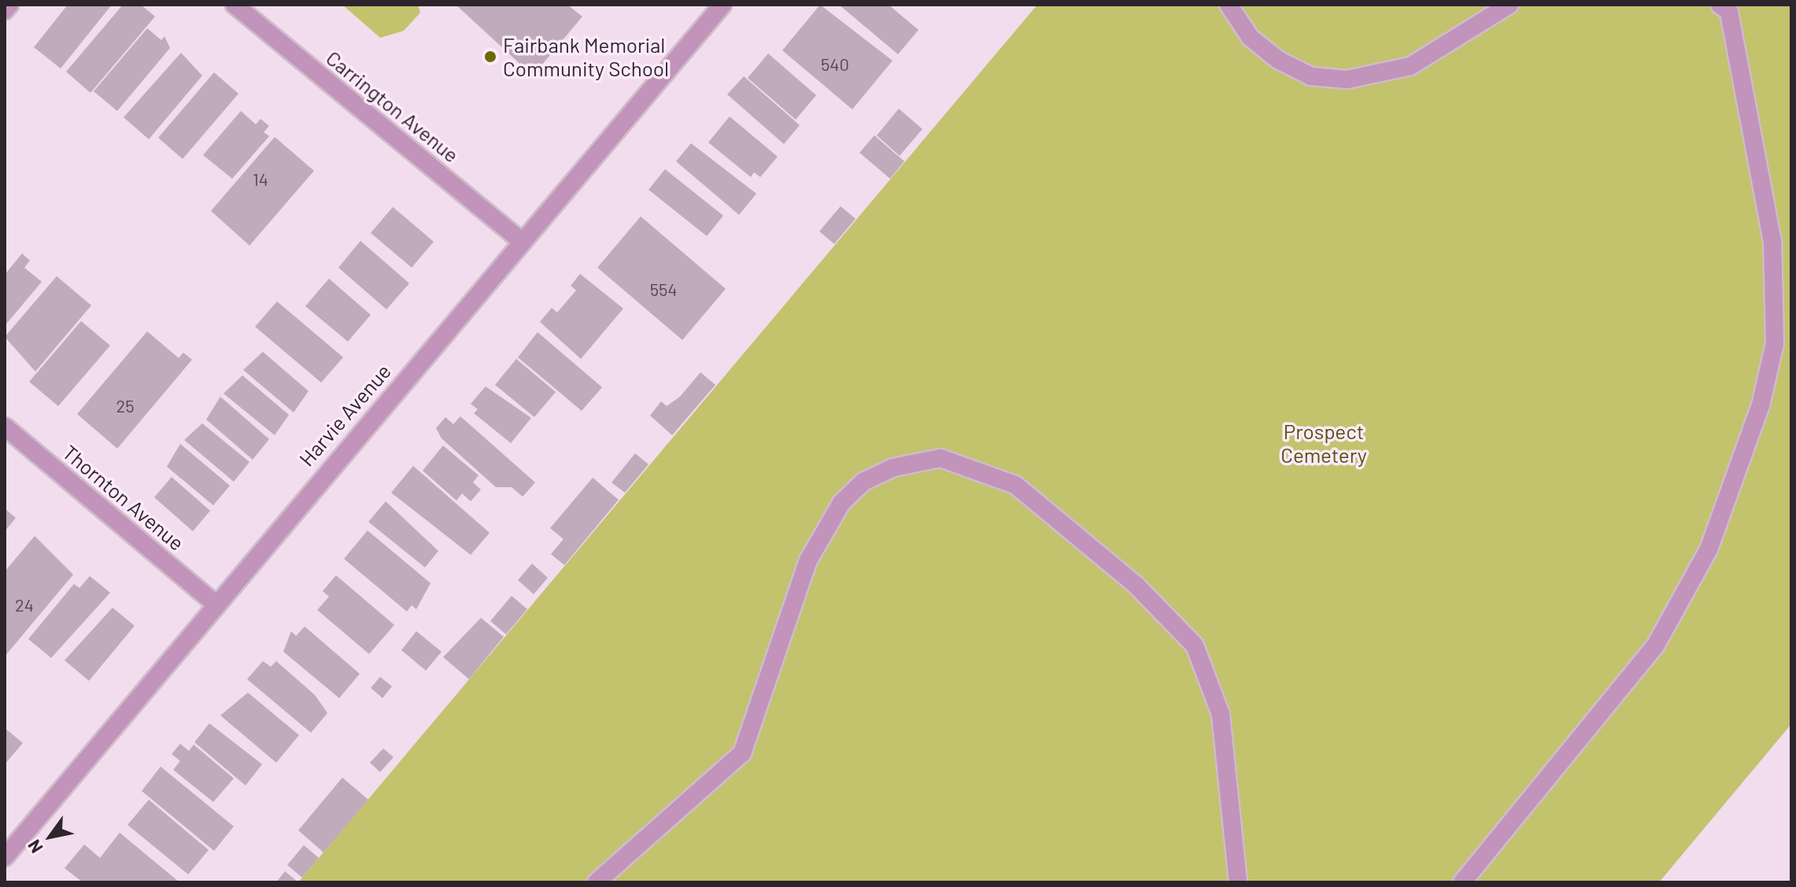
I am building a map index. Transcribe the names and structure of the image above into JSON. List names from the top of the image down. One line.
{"streets":{"street":["Carrington Avenue","Harvie Avenue","Thornton Avenue"]},"crossings":[["Carrington Avenue","Harvie Avenue"],["Harvie Avenue","Thornton Avenue"]],"parks":["Prospect Cemetery"],"places":["Fairbank Memorial Community School"],"house_numbers":["540","14","554","25","24"],"north":"bottom left"}
